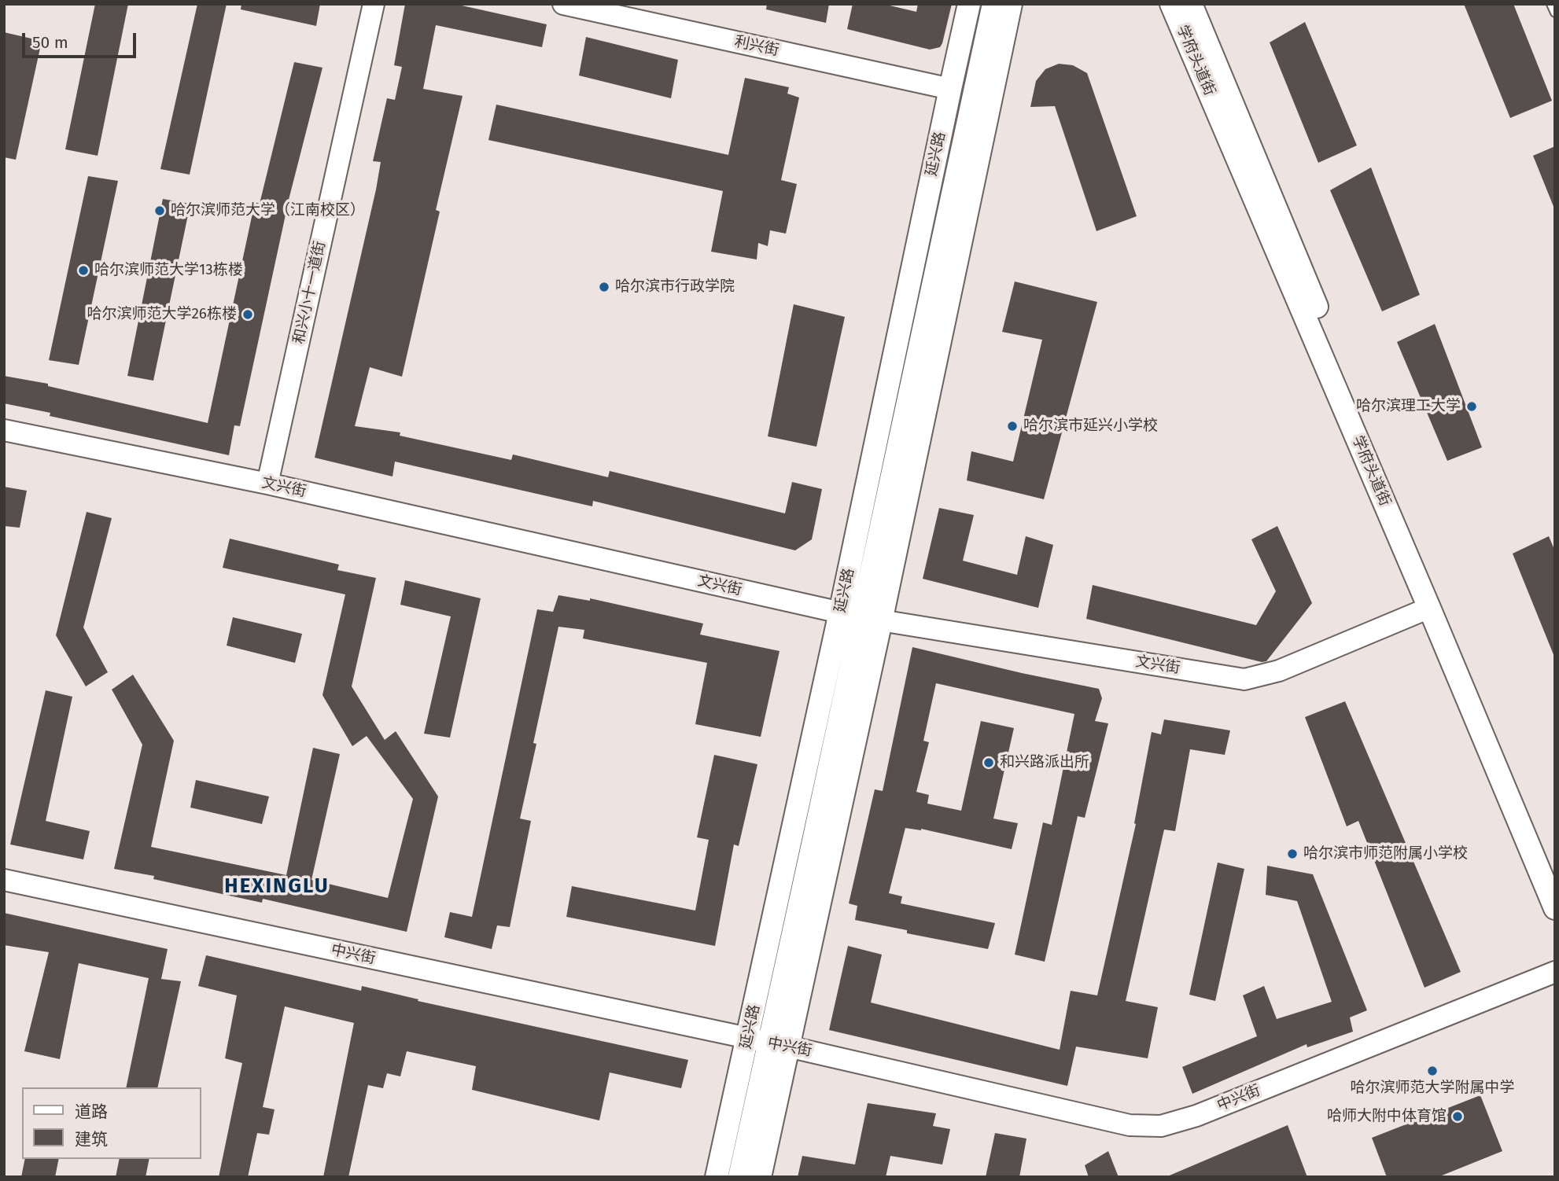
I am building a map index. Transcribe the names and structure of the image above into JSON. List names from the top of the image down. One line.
{"streets":{"main road":["学府头道街","延兴路"],"street":["利兴街","和兴小十一道街","文兴街","中兴街"]},"crossings":[["利兴街","延兴路"],["学府头道街","文兴街"],["延兴路","文兴街"],["延兴路","中兴街"],["和兴小十一道街","文兴街"]],"districts":["HEXINGLU"],"places":["哈尔滨师范大学（江南校区）","哈尔滨师范大学13栋楼","哈尔滨市行政学院","哈尔滨师范大学26栋楼","哈尔滨理工大学","哈尔滨市延兴小学校","和兴路派出所","哈尔滨市师范附属小学校","哈尔滨师范大学附属中学","哈师大附中体育馆"],"legend":["道路","建筑"],"scale_bar":"50 m"}
